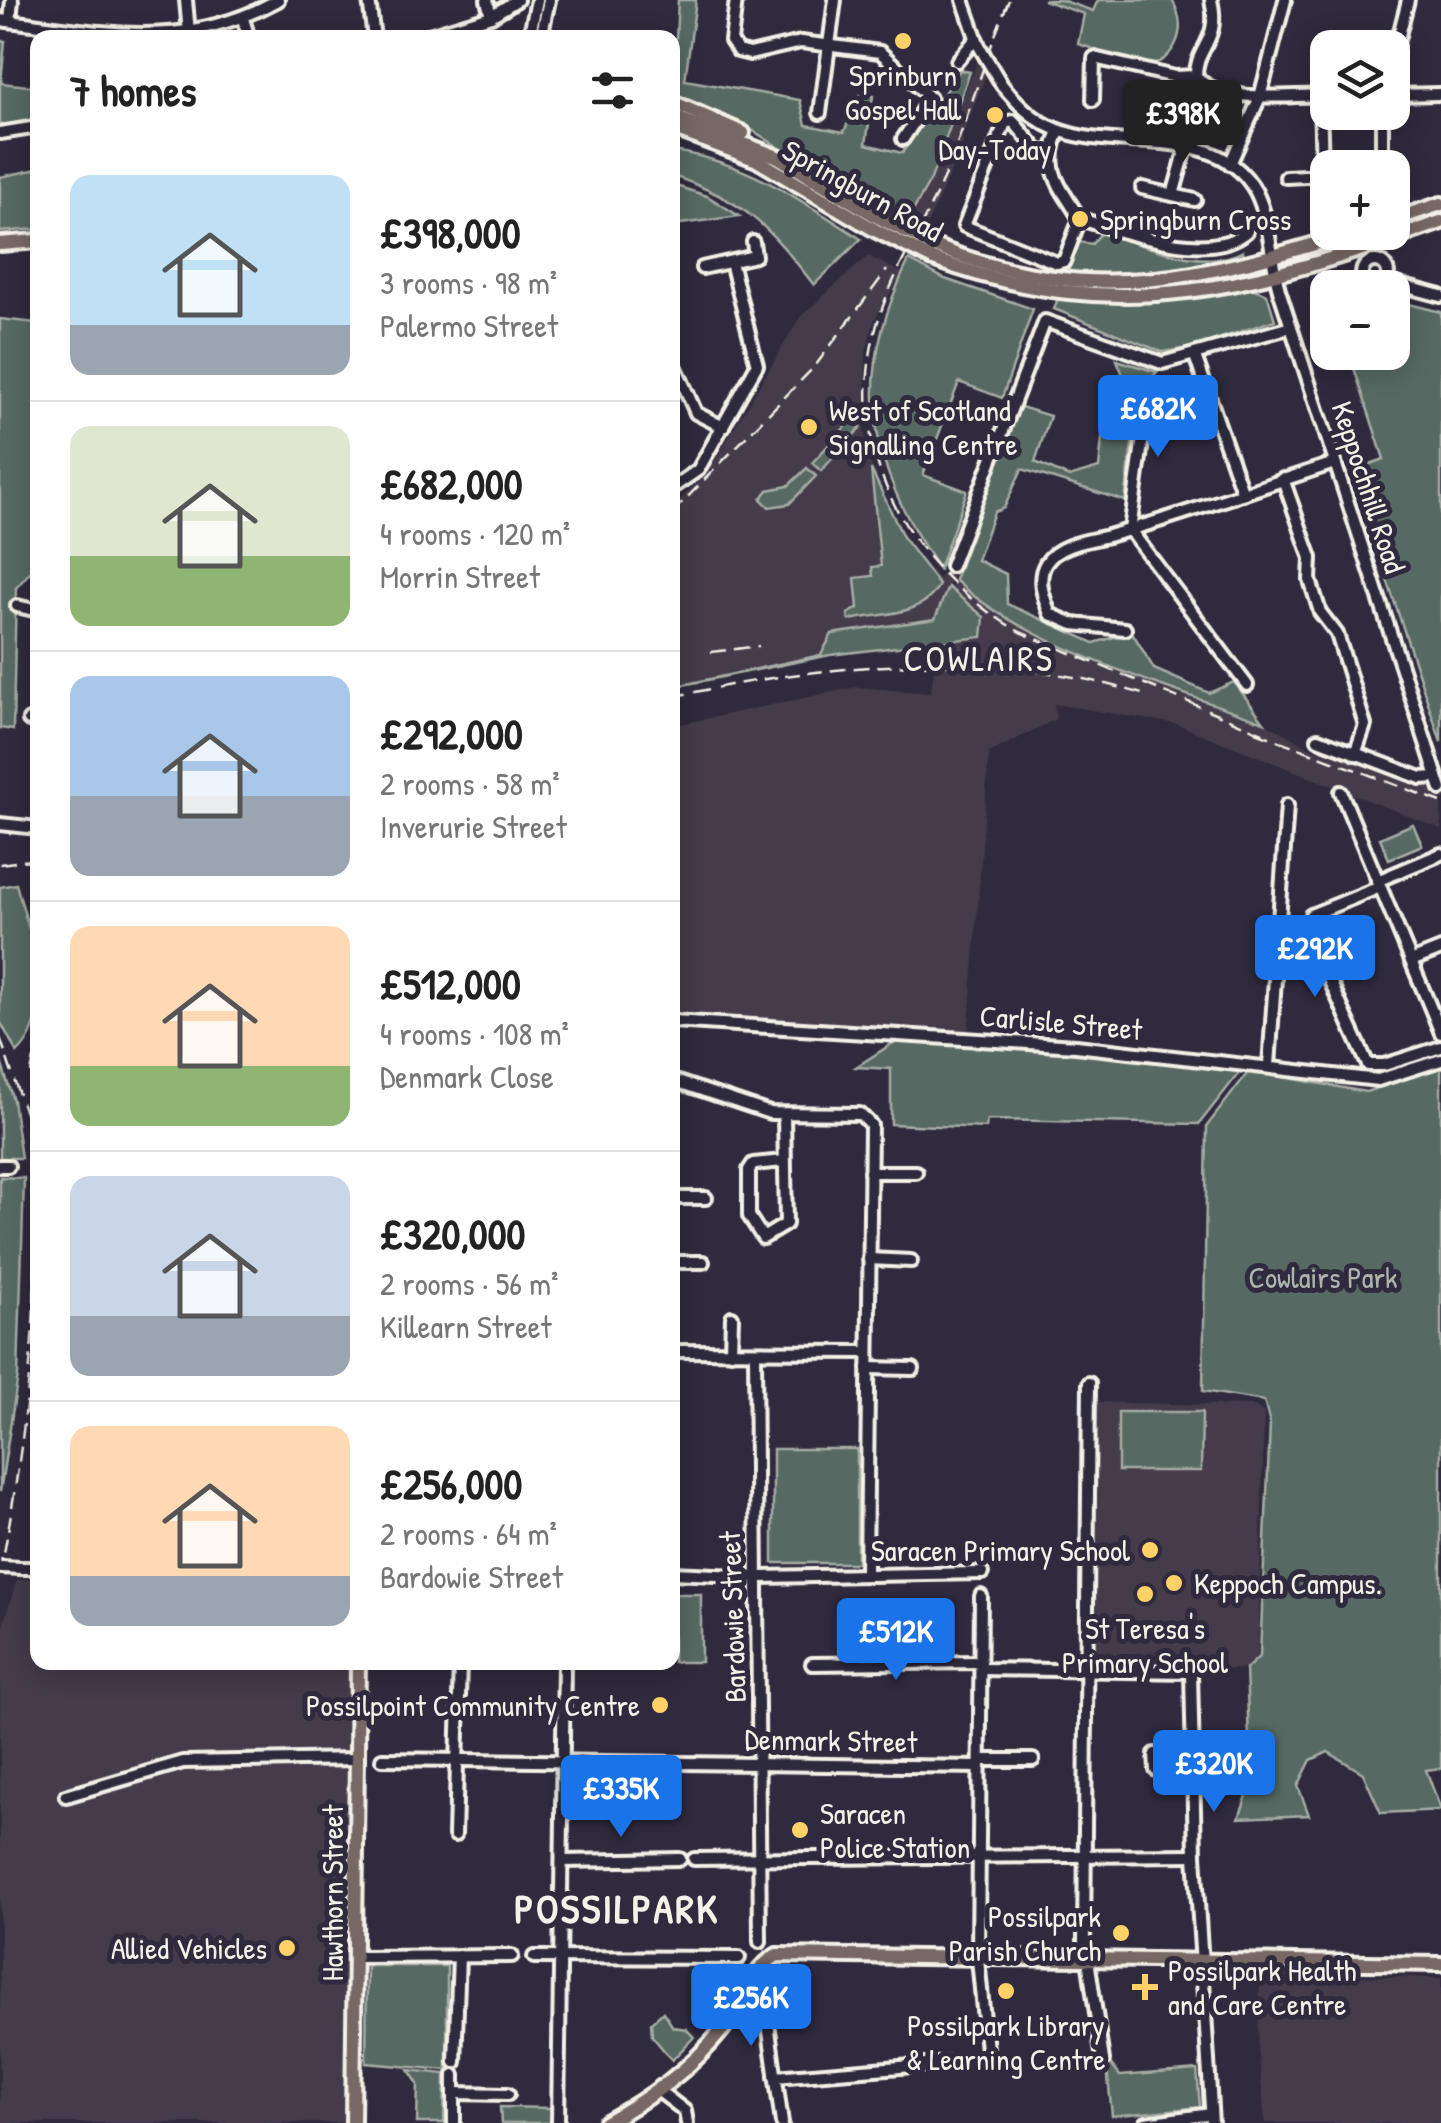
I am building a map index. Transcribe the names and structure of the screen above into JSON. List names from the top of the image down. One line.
{"streets":{"main road":["Springburn Road","Hawthorn Street"],"street":["Keppochhill Road","Carlisle Street","Bardowie Street","Denmark Street"]},"crossings":[["Springburn Road","Keppochhill Road"],["Bardowie Street","Denmark Street"]],"districts":["COWLAIRS","POSSILPARK"],"parks":["Cowlairs Park"],"places":{"other":["Sprinburn Gospel Hall","Day-Today","Springburn Cross","West of Scotland Signalling Centre","Saracen Primary School","Keppoch Campus.","St Teresa's Primary School","Possilpoint Community Centre","Saracen Police Station","Possilpark Parish Church","Allied Vehicles","Possilpark Library & Learning Centre"],"health":["Possilpark Health and Care Centre"]},"page":{"map_buttons":["+","−"],"heading":"7 homes","price":["£398K","£682K","£292K","£512K","£320K","£335K","£256K"],"list":[{"name":"£398,000","note":"3 rooms · 98 m² · Palermo Street"},{"name":"£682,000","note":"4 rooms · 120 m² · Morrin Street"},{"name":"£292,000","note":"2 rooms · 58 m² · Inverurie Street"},{"name":"£512,000","note":"4 rooms · 108 m² · Denmark Close"},{"name":"£320,000","note":"2 rooms · 56 m² · Killearn Street"},{"name":"£256,000","note":"2 rooms · 64 m² · Bardowie Street"}]}}
